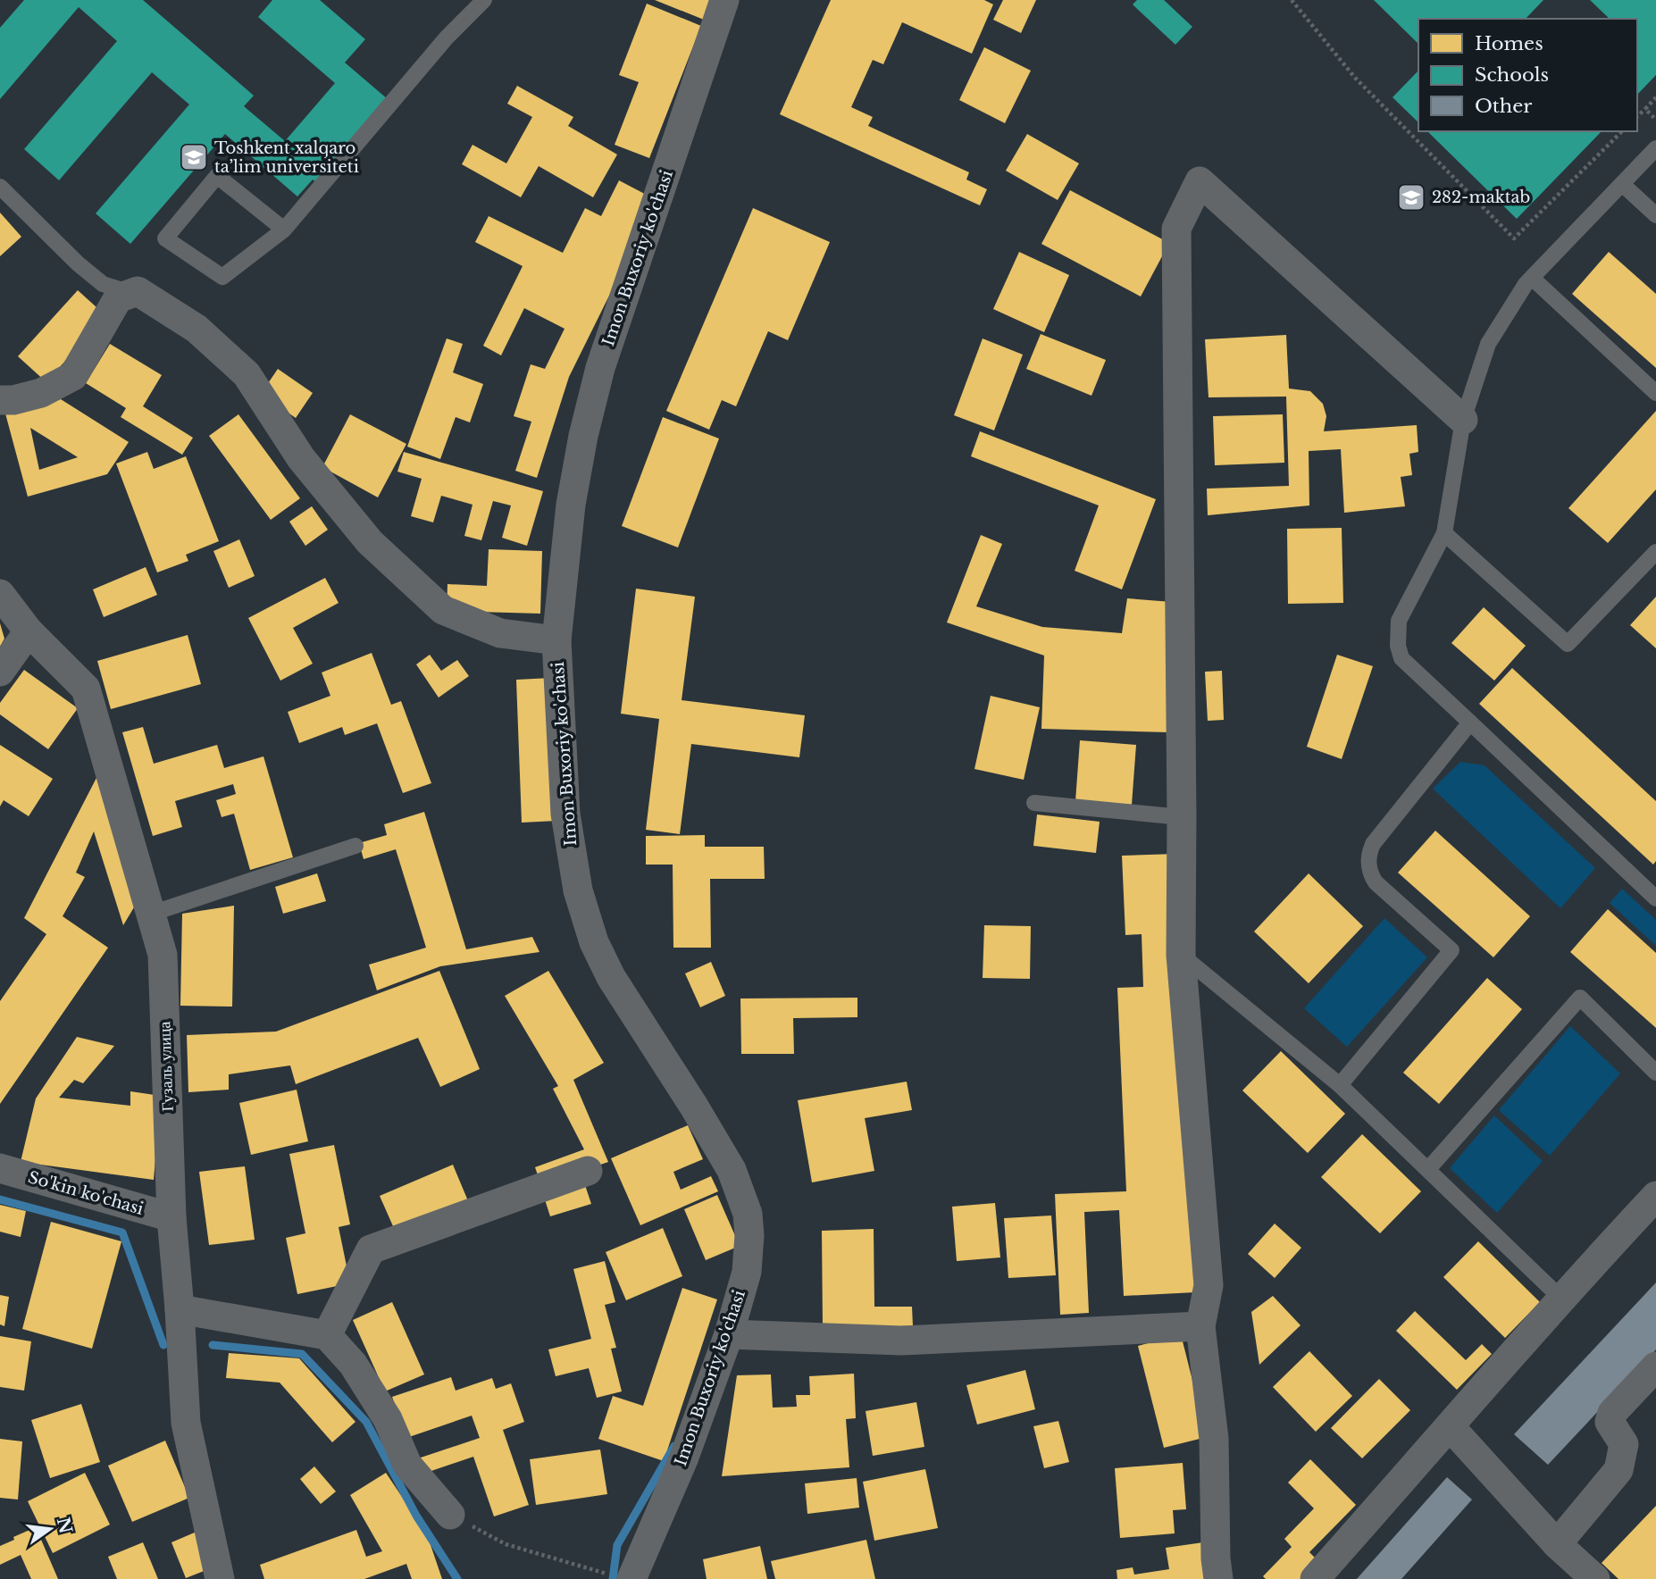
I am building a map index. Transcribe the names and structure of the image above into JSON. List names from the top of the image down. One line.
{"streets":{"street":["Imon Buxoriy ko'chasi","Гузаль улица","So'kin ko'chasi"]},"crossings":[["Гузаль улица","So'kin ko'chasi"]],"places":{"school or university":["Toshkent xalqaro ta’lim universiteti","282-maktab"]},"legend":["Homes","Schools","Other"],"north":"right"}
